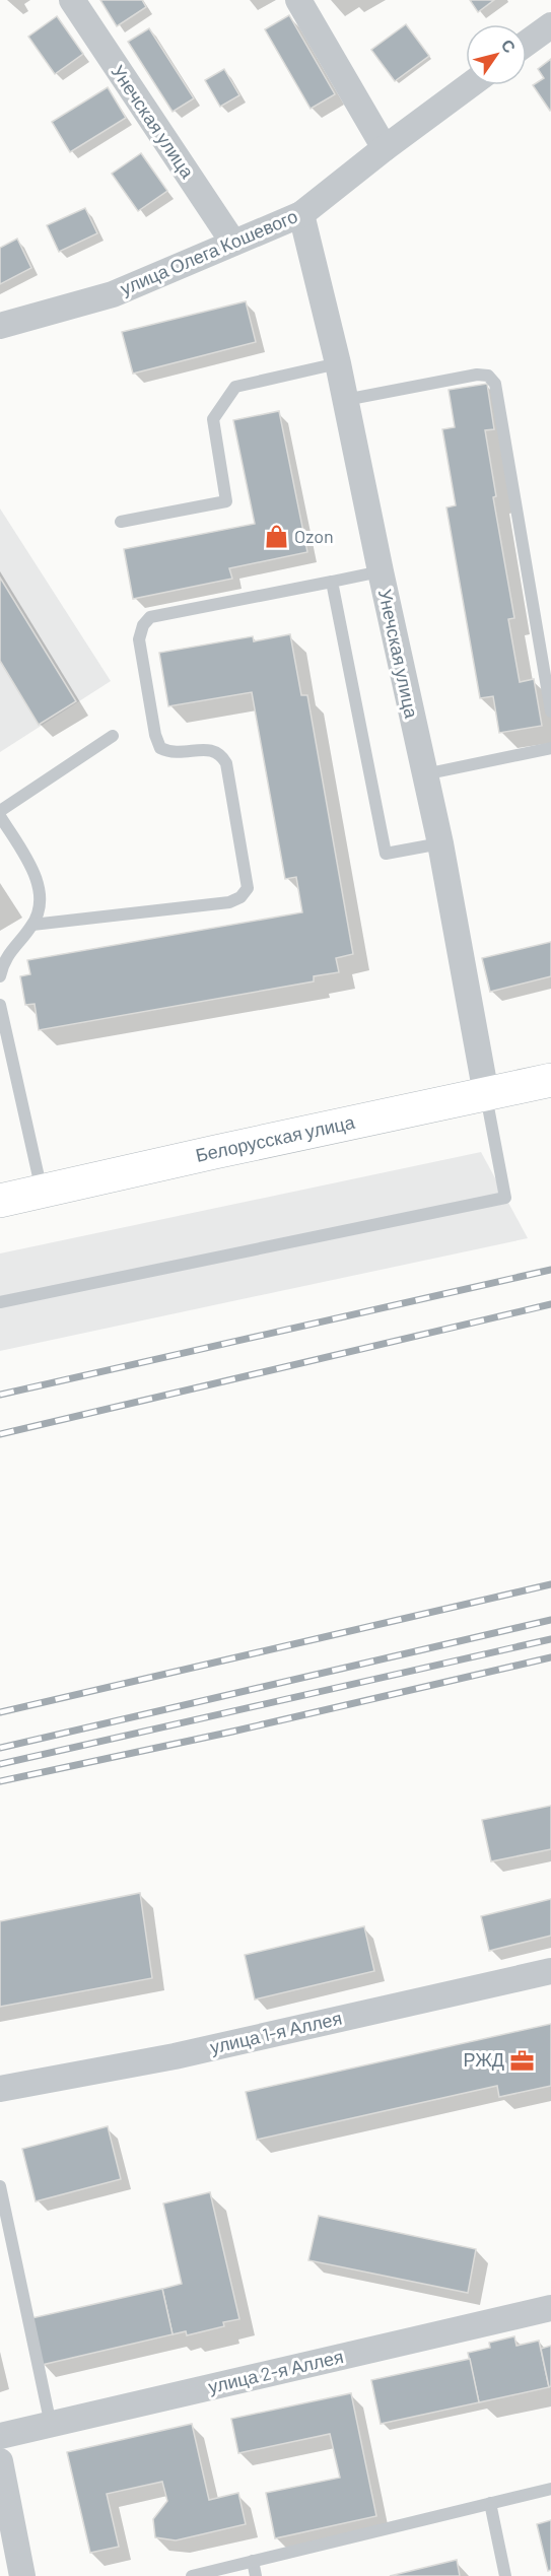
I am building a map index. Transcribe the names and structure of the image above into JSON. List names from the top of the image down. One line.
{"streets":{"main road":["Белорусская улица"],"street":["Унечская улица","улица Олега Кошевого","улица 1-я Аллея","улица 2-я Аллея"]},"crossings":[["Унечская улица","улица Олега Кошевого"],["Унечская улица","Белорусская улица"]],"places":{"shop":["Ozon"],"office":["РЖД"]},"north":"top right"}
